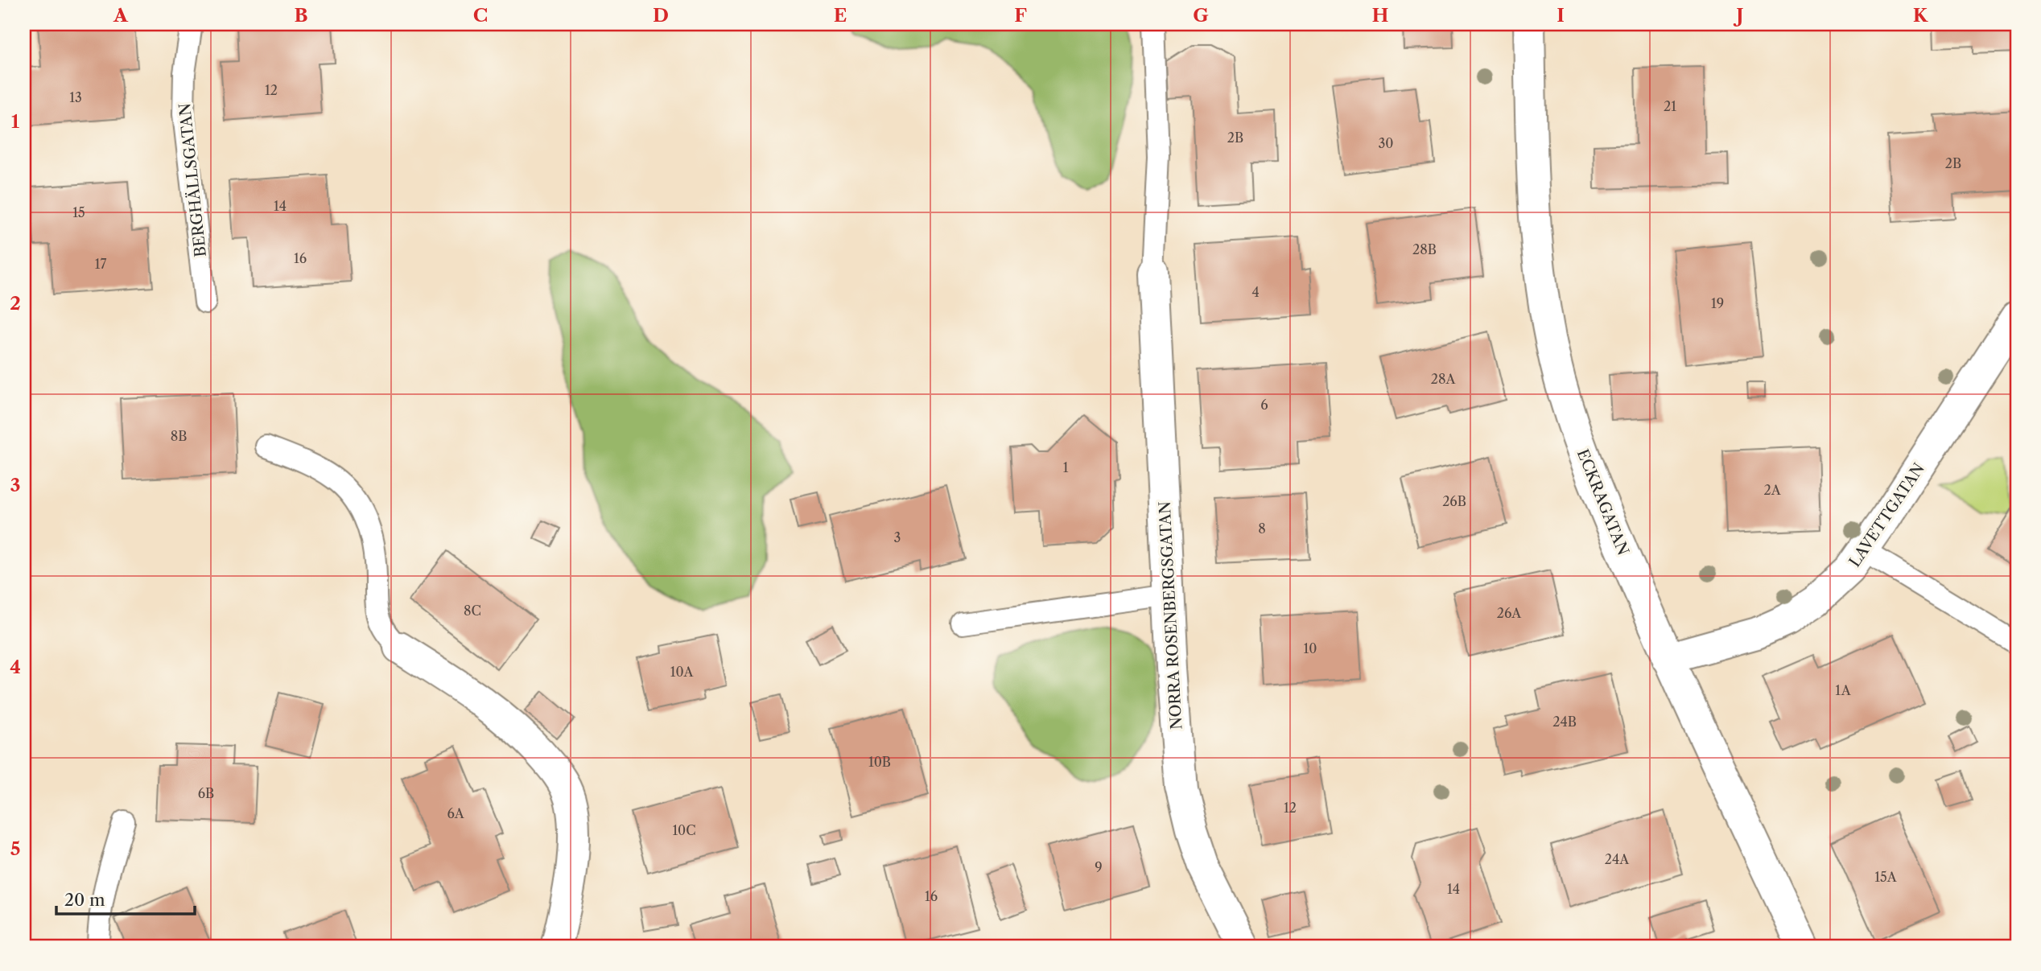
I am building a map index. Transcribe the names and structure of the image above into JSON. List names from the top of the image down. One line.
{"streets":{"street":["ECKRAGATAN","LAVETTGATAN","NORRA ROSENBERGSGATAN"],"lane":["BERGHÄLLSGATAN"]},"crossings":[["ECKRAGATAN","LAVETTGATAN"]],"house_numbers":["12","13","21","2B","30","2B","14","15","28B","16","17","4","19","28A","6","8B","1","2A","26B","8","3","8C","26A","10","10A","1A","24B","10B","6B","12","6A","10C","24A","9","15A","14","16"],"scale_bar":"20 m","grid":{"columns":["A","B","C","D","E","F","G","H","I","J","K"],"rows":["1","2","3","4","5"]}}
